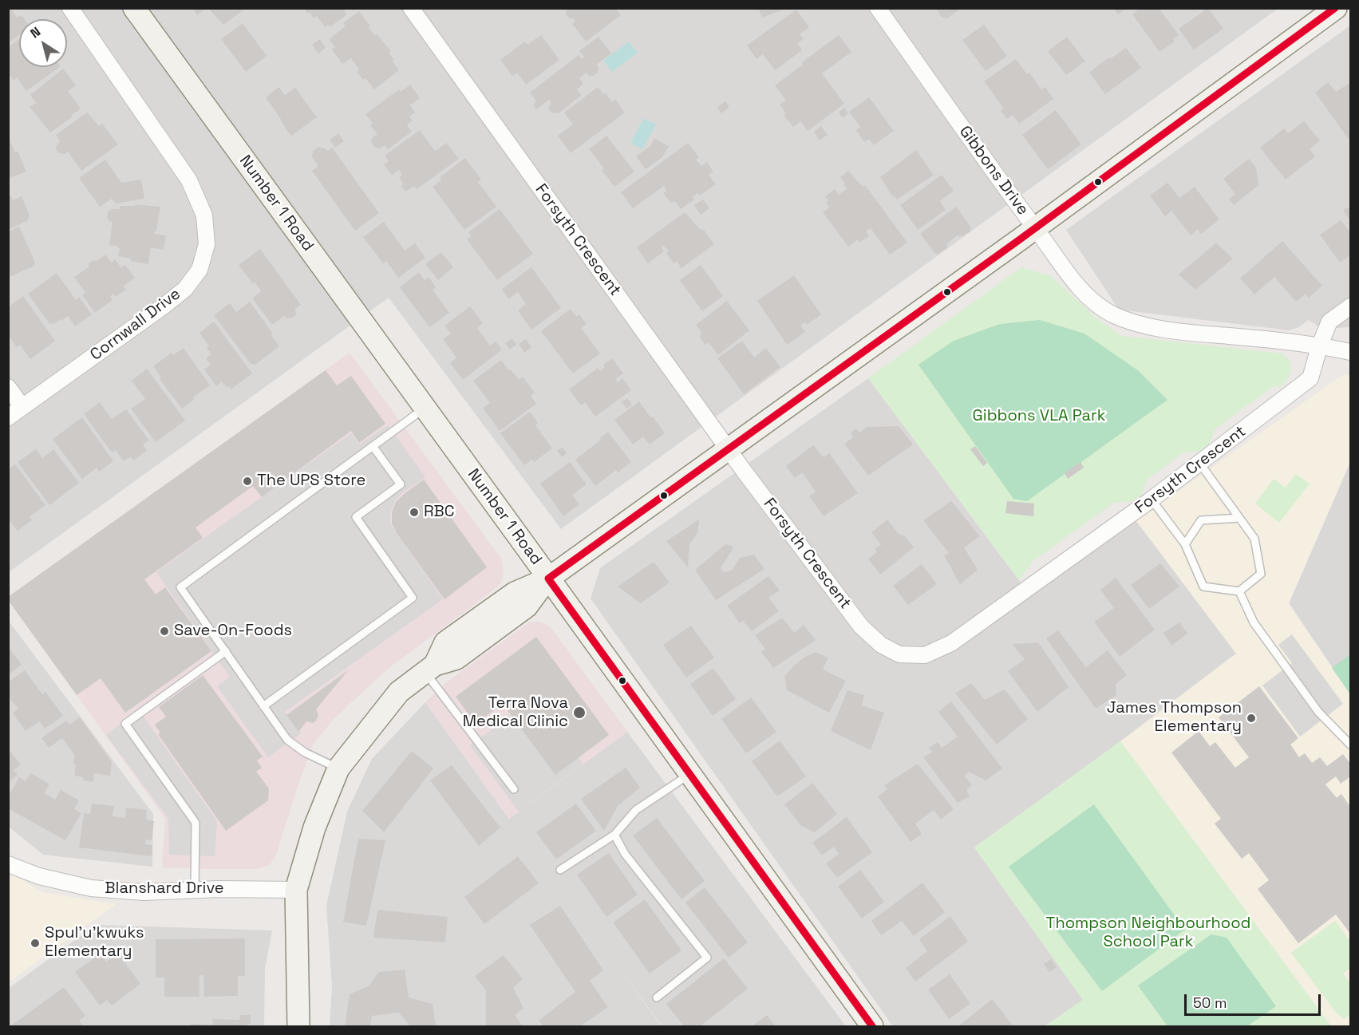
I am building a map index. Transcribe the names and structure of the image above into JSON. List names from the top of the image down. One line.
{"streets":{"main road":["Number 1 Road"],"street":["Gibbons Drive","Forsyth Crescent","Cornwall Drive","Blanshard Drive"]},"crossings":[["Gibbons Drive","Forsyth Crescent"]],"parks":["Gibbons VLA Park","Thompson Neighbourhood School Park"],"places":["The UPS Store","RBC","Save-On-Foods","Terra Nova Medical Clinic","James Thompson Elementary","Spul'u'kwuks Elementary"],"scale_bar":"50 m","north":"top left"}
